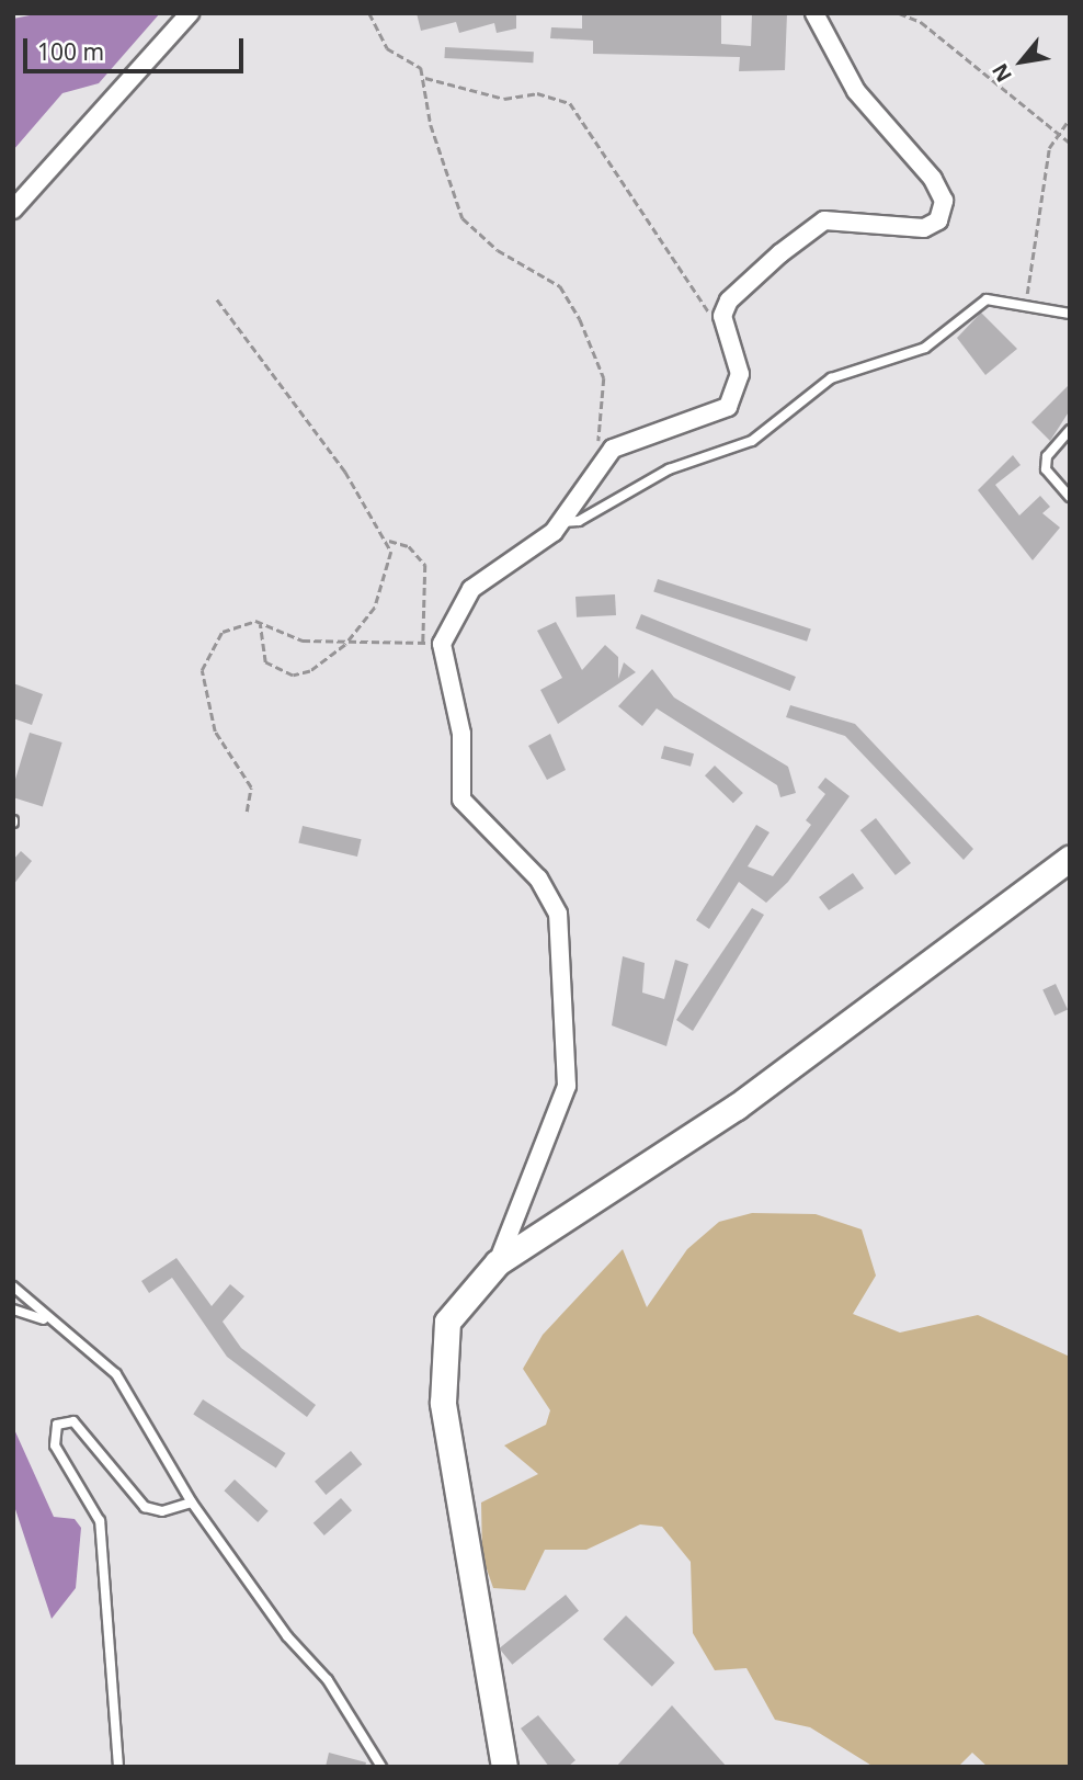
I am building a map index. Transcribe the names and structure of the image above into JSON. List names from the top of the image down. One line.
{"scale_bar":"100 m","north":"bottom left"}
